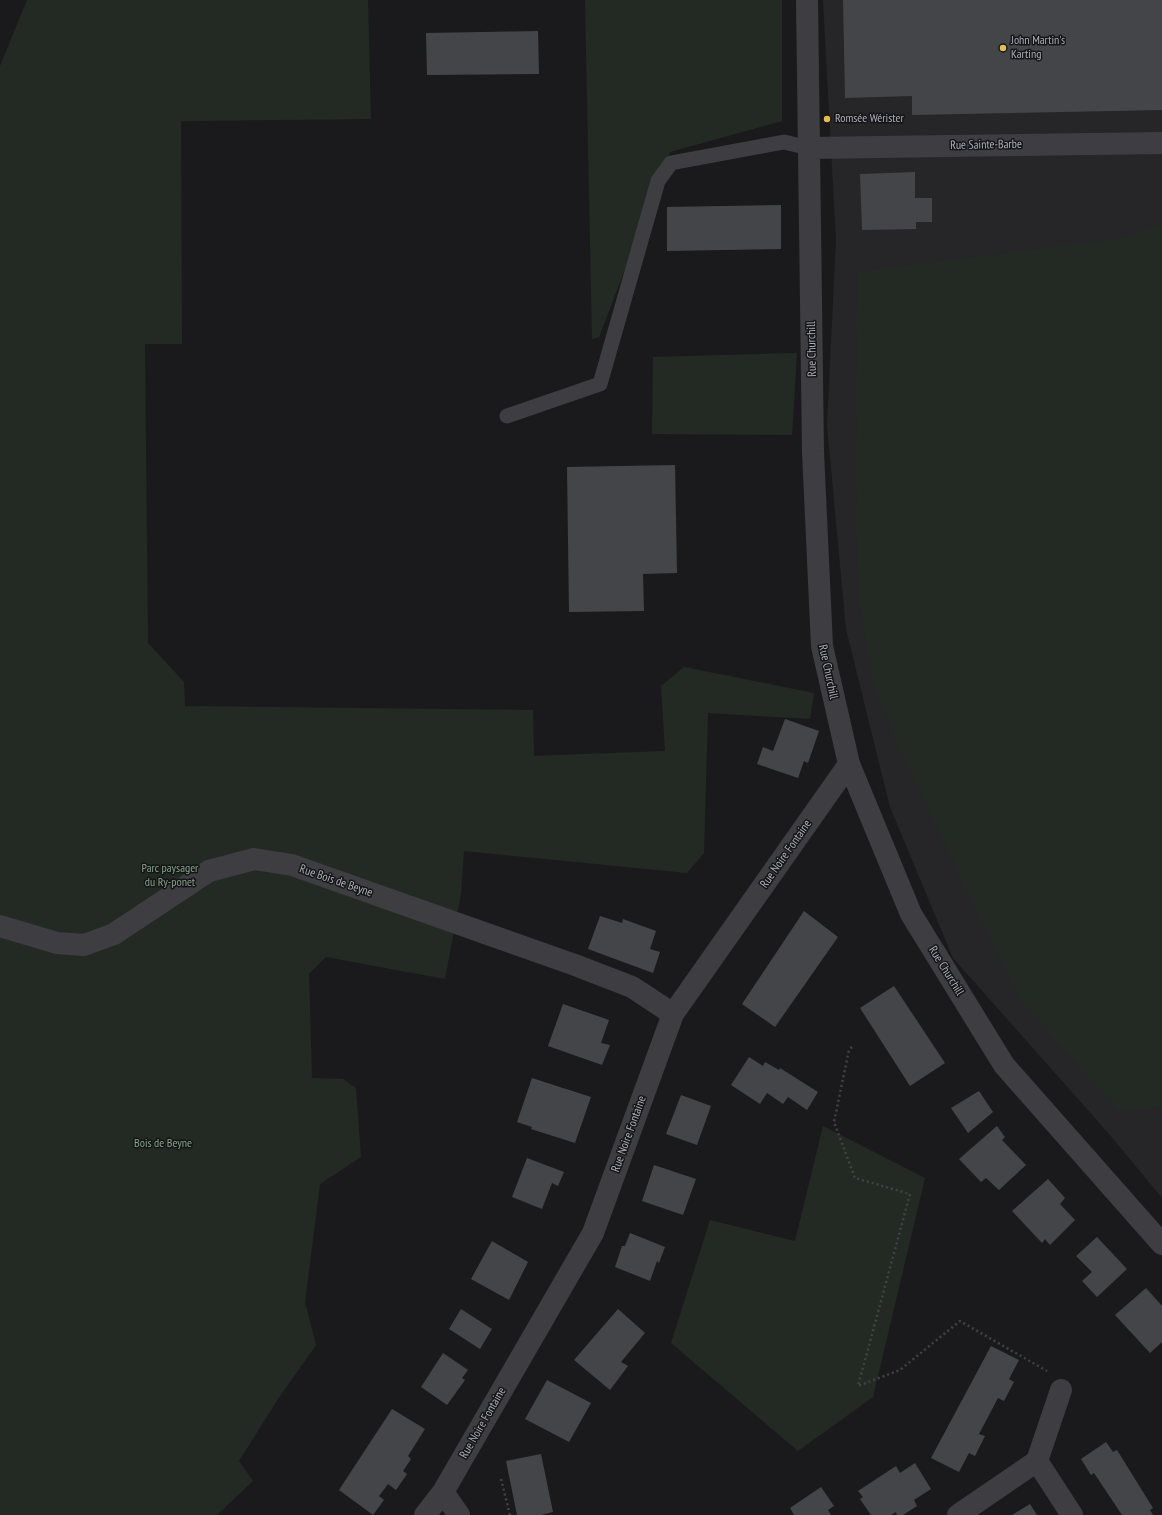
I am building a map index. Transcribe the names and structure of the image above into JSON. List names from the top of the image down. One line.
{"streets":{"street":["Rue Sainte-Barbe","Rue Churchill","Rue Noire Fontaine","Rue Bois de Beyne"]},"crossings":[["Rue Sainte-Barbe","Rue Churchill"],["Rue Churchill","Rue Noire Fontaine"],["Rue Noire Fontaine","Rue Bois de Beyne"]],"parks":["Parc paysager du Ry-ponet","Bois de Beyne"],"places":["John Martin's Karting","Romsée Wérister"]}
